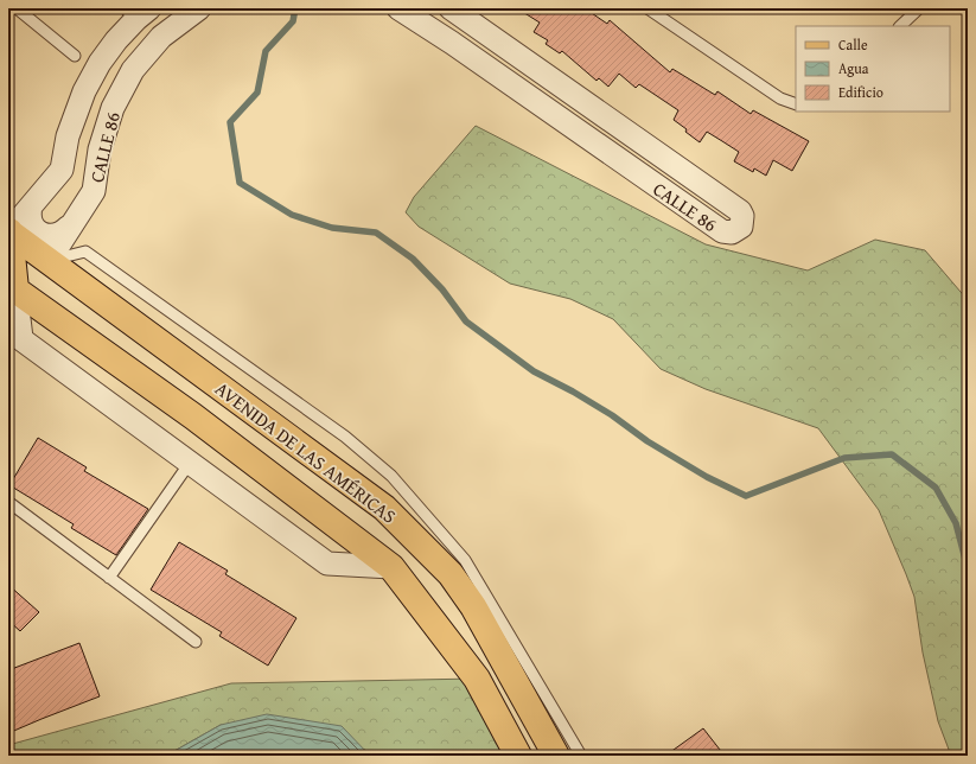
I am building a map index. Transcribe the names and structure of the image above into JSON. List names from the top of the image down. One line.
{"streets":{"main road":["AVENIDA DE LAS AMÉRICAS"],"street":["CALLE 86"]},"crossings":[["CALLE 86","AVENIDA DE LAS AMÉRICAS"]],"legend":["Calle","Agua","Edificio"]}
